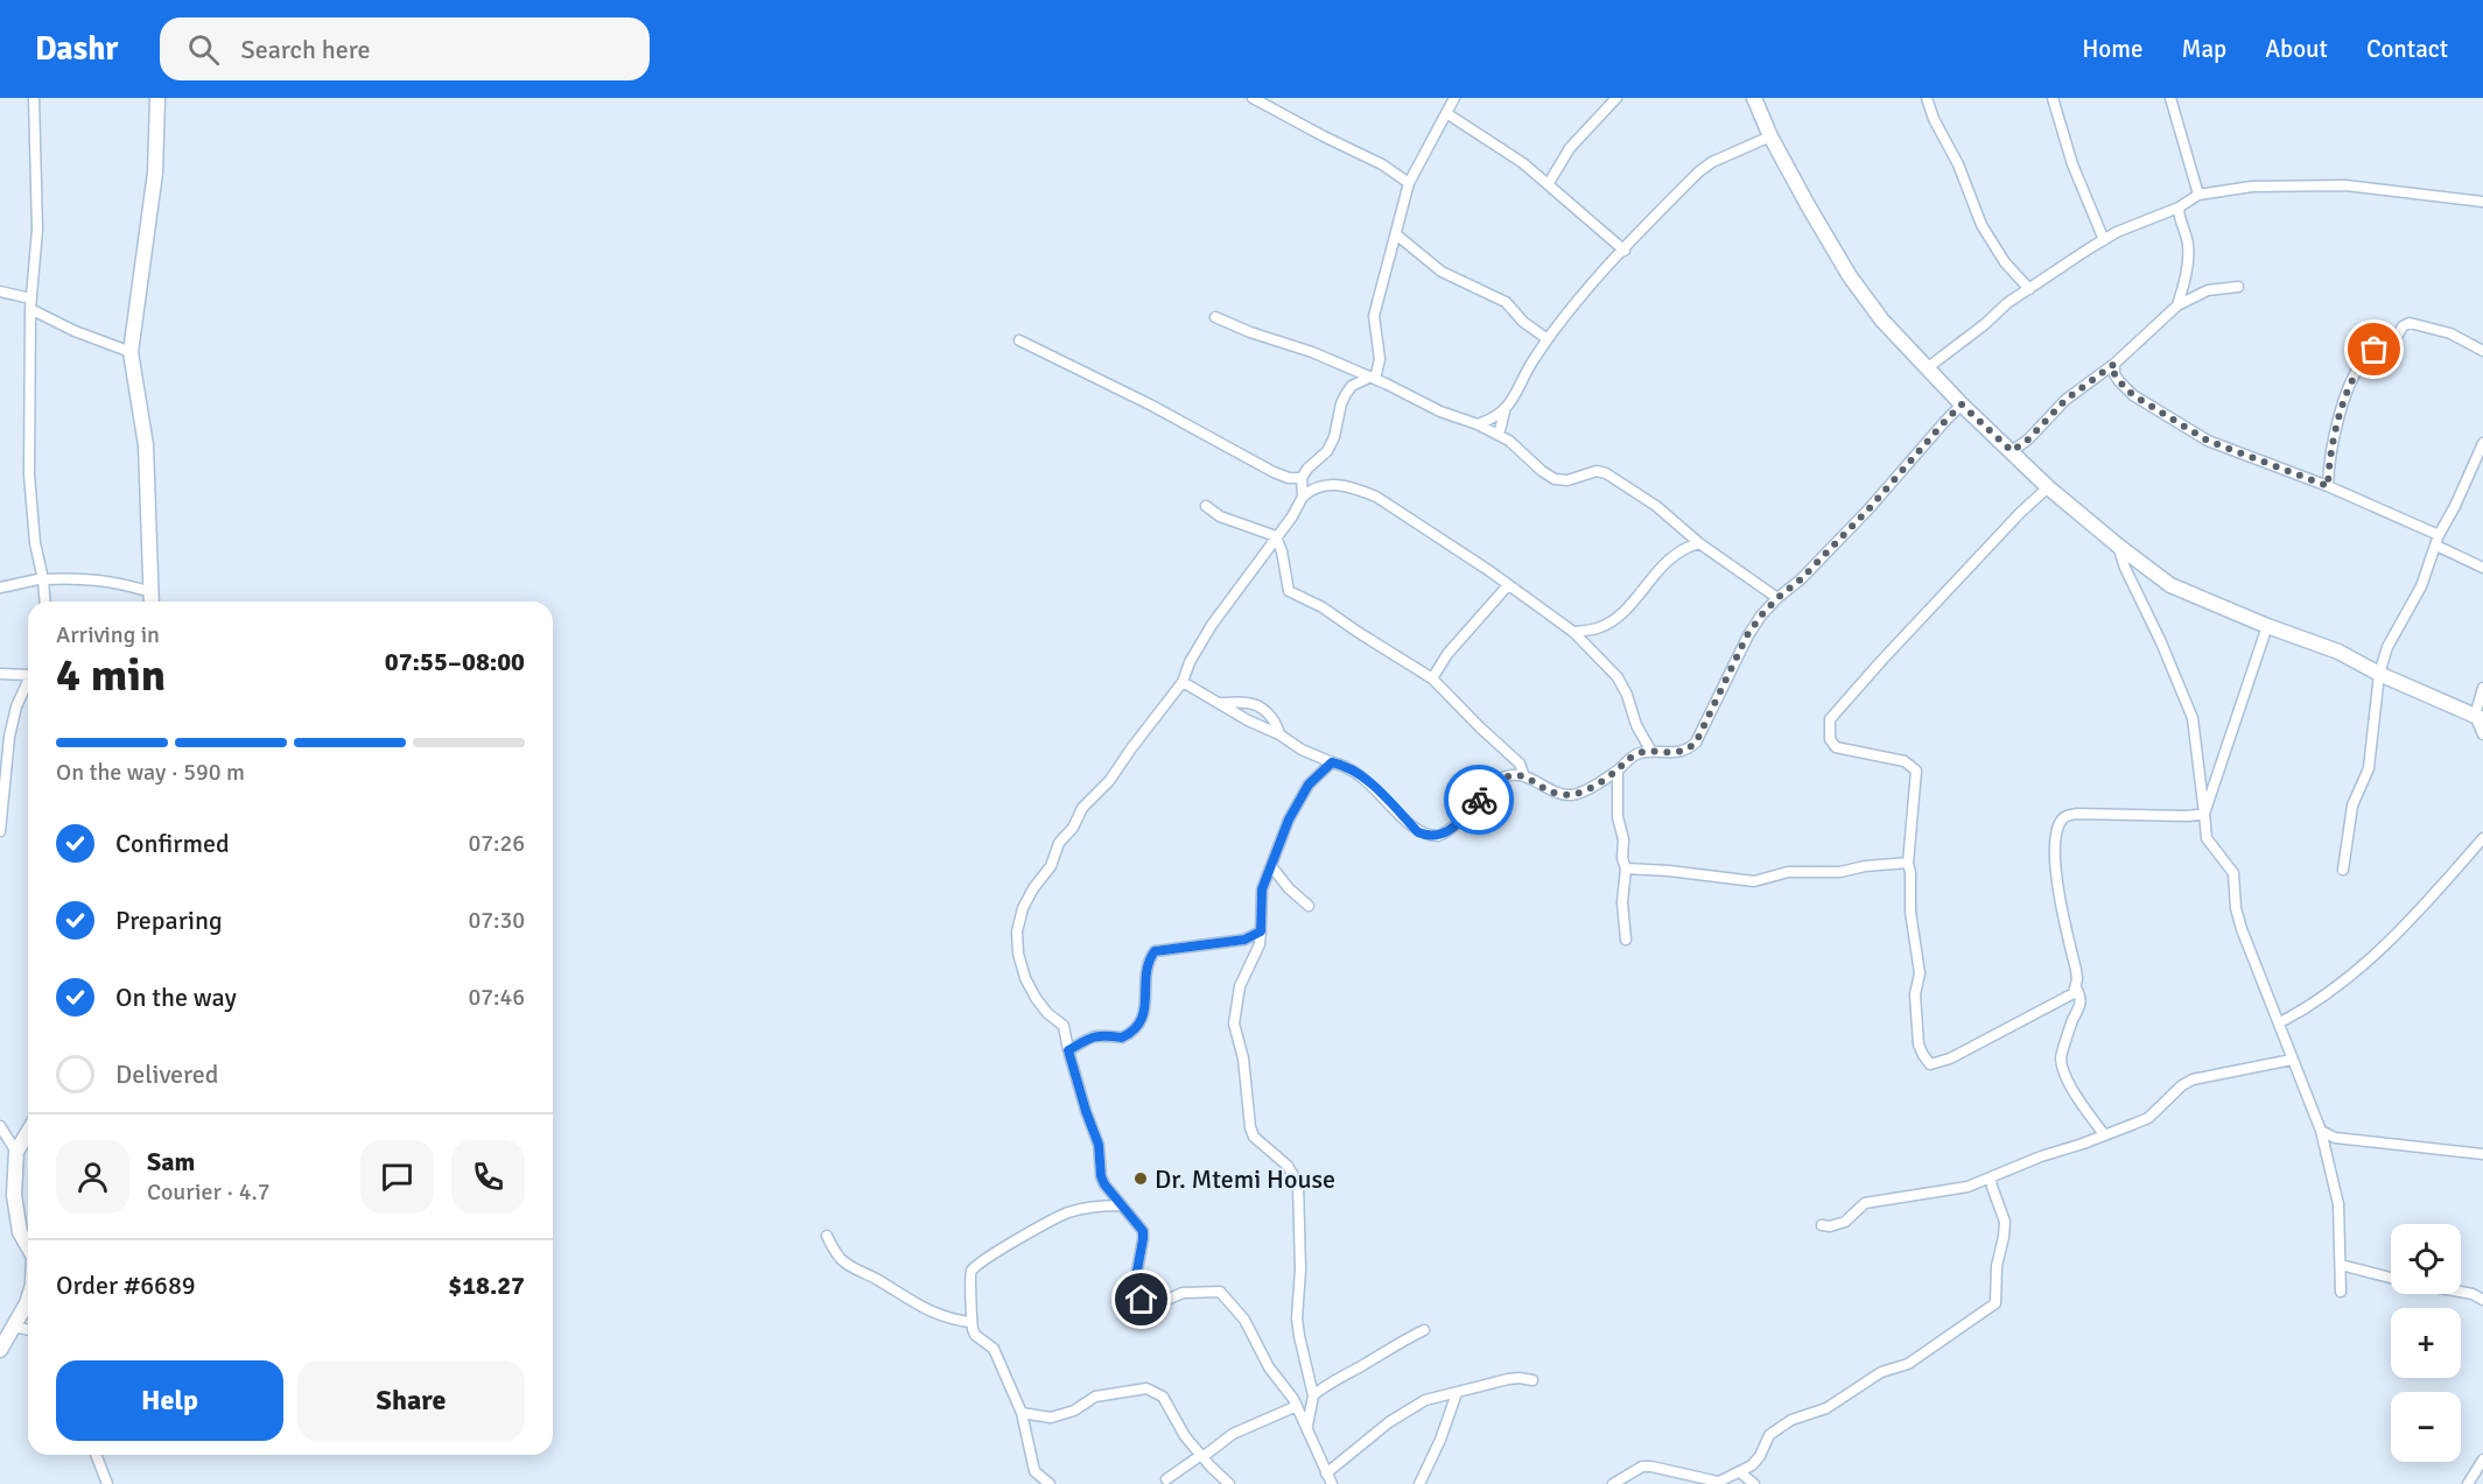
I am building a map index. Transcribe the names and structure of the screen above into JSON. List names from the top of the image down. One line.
{"places":["Dr. Mtemi House"],"page":{"header":"Dashr","search":"Search here","nav":["Home","Map","About","Contact"],"heading":["4 min","Arriving in","07:55–08:00"],"panel":["Sam","Courier · 4.7","Order #6689","$18.27"],"bar":"On the way · 590 m","list":[["Confirmed","07:26"],["Preparing","07:30"],["On the way","07:46"],"Delivered"],"map_buttons":["+","−"],"buttons":["Help","Share"]}}
